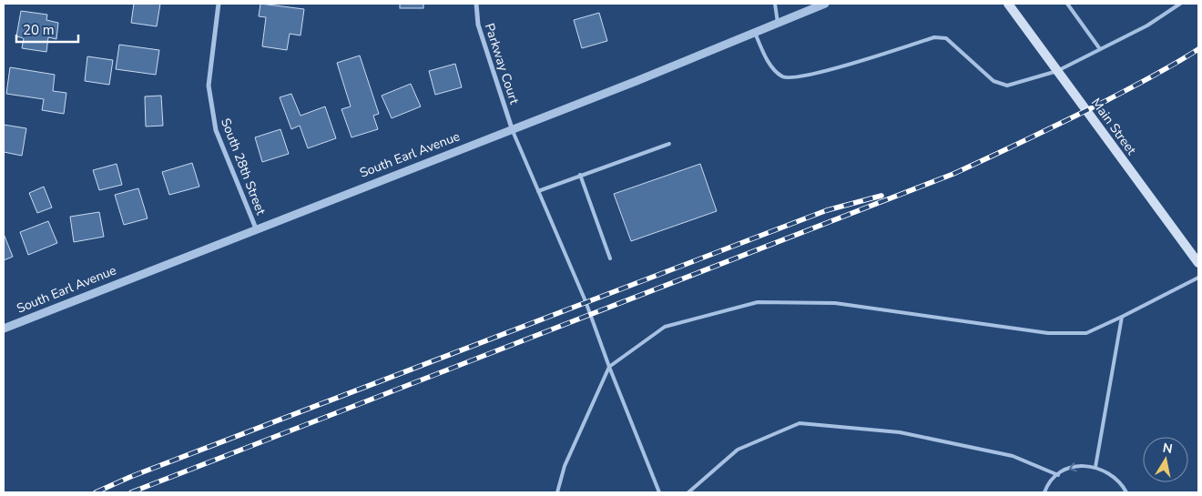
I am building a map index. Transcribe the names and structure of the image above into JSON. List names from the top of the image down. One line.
{"streets":{"main road":["Main Street"],"street":["Parkway Court","South Earl Avenue","South 28th Street"]},"crossings":[["Parkway Court","South Earl Avenue"],["South Earl Avenue","South 28th Street"]],"scale_bar":"20 m","north":"top"}
